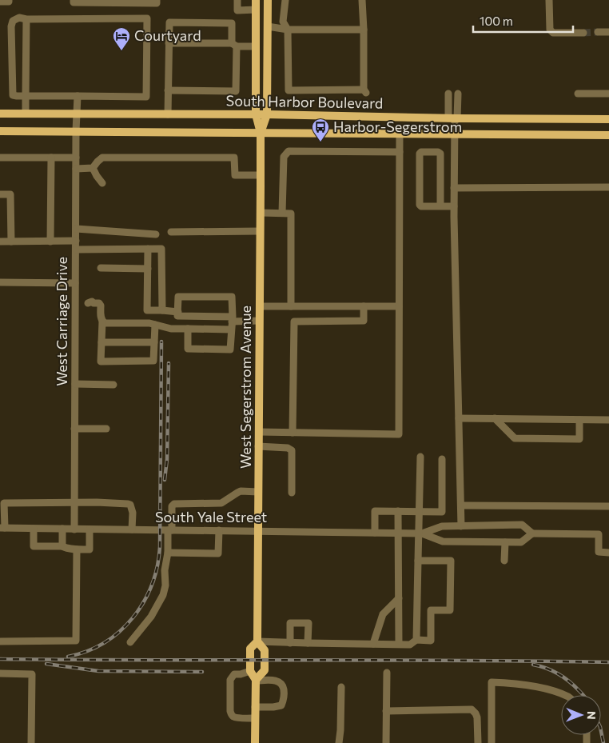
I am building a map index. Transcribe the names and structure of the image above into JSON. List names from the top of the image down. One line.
{"streets":{"main road":["South Harbor Boulevard","West Segerstrom Avenue"],"street":["West Carriage Drive","South Yale Street"]},"crossings":[["South Harbor Boulevard","West Carriage Drive"],["South Harbor Boulevard","West Segerstrom Avenue"],["West Carriage Drive","South Yale Street"],["West Segerstrom Avenue","South Yale Street"]],"places":{"hotel":["Courtyard"],"bus stop":["Harbor-Segerstrom"]},"scale_bar":"100 m","north":"right"}
